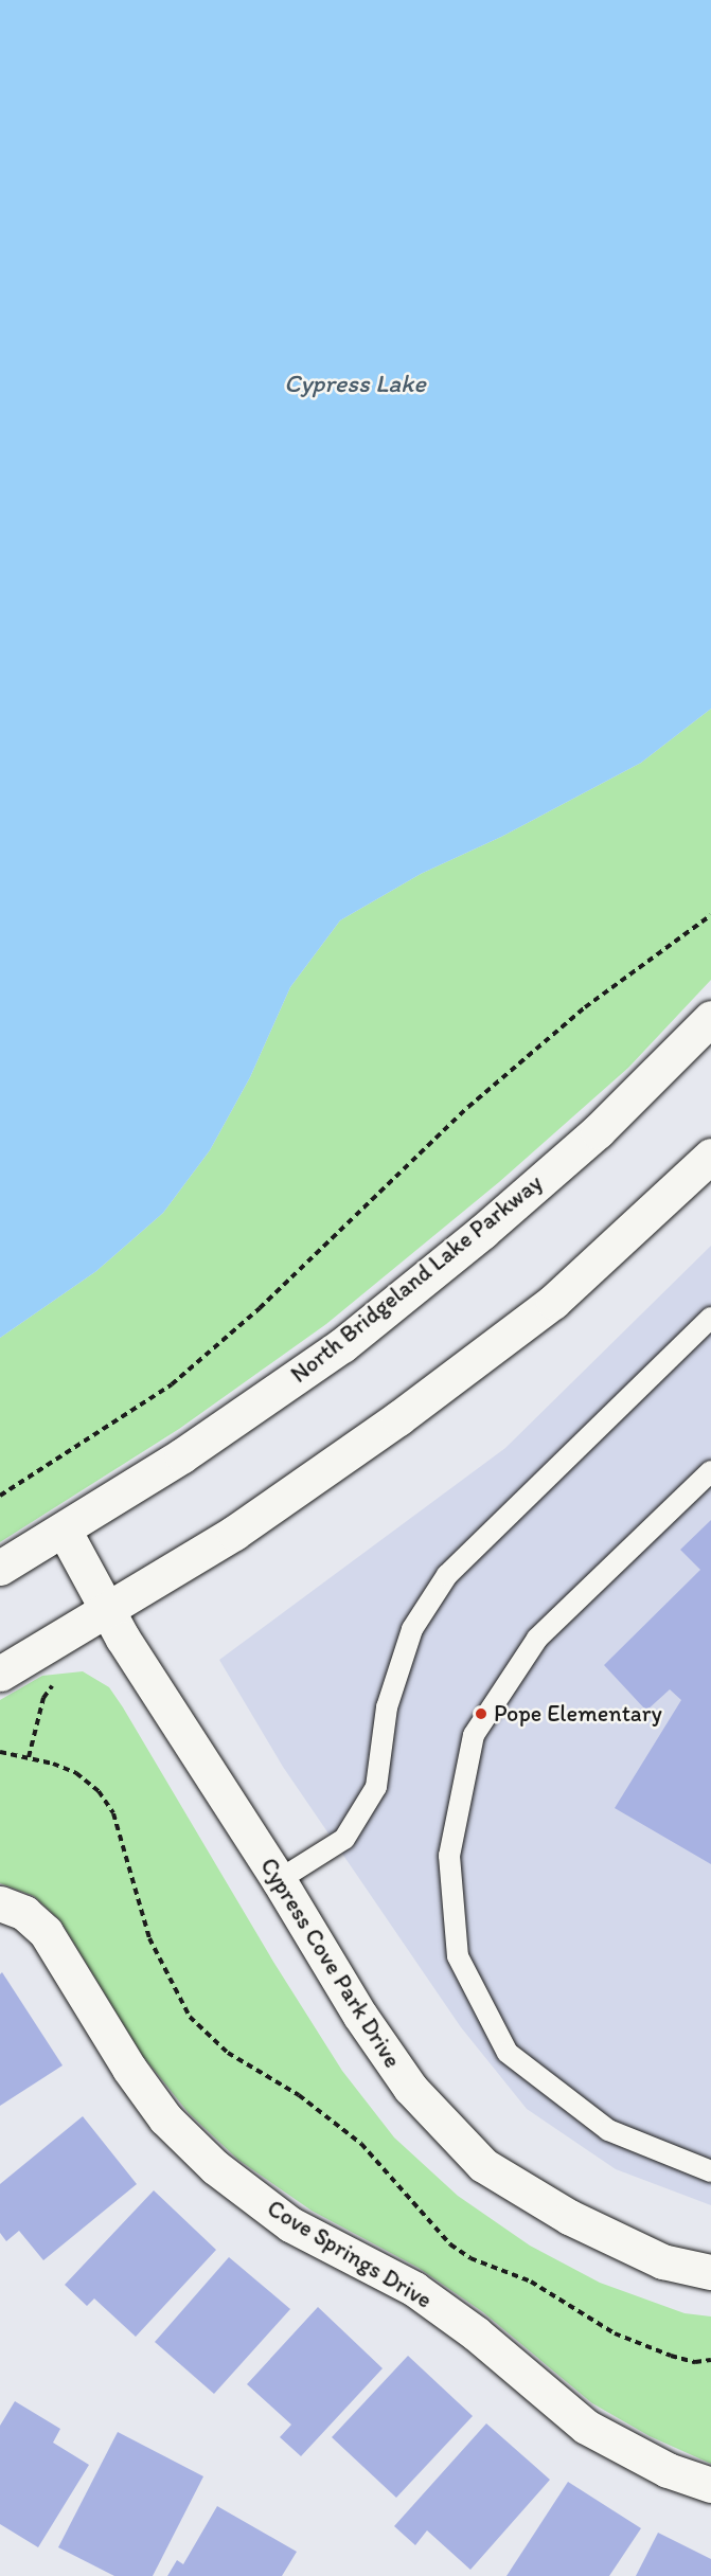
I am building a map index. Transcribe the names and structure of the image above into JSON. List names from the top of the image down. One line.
{"streets":{"street":["North Bridgeland Lake Parkway","Cypress Cove Park Drive","Cove Springs Drive"]},"crossings":[["North Bridgeland Lake Parkway","Cypress Cove Park Drive"]],"water":["Cypress Lake"],"places":["Pope Elementary"]}
